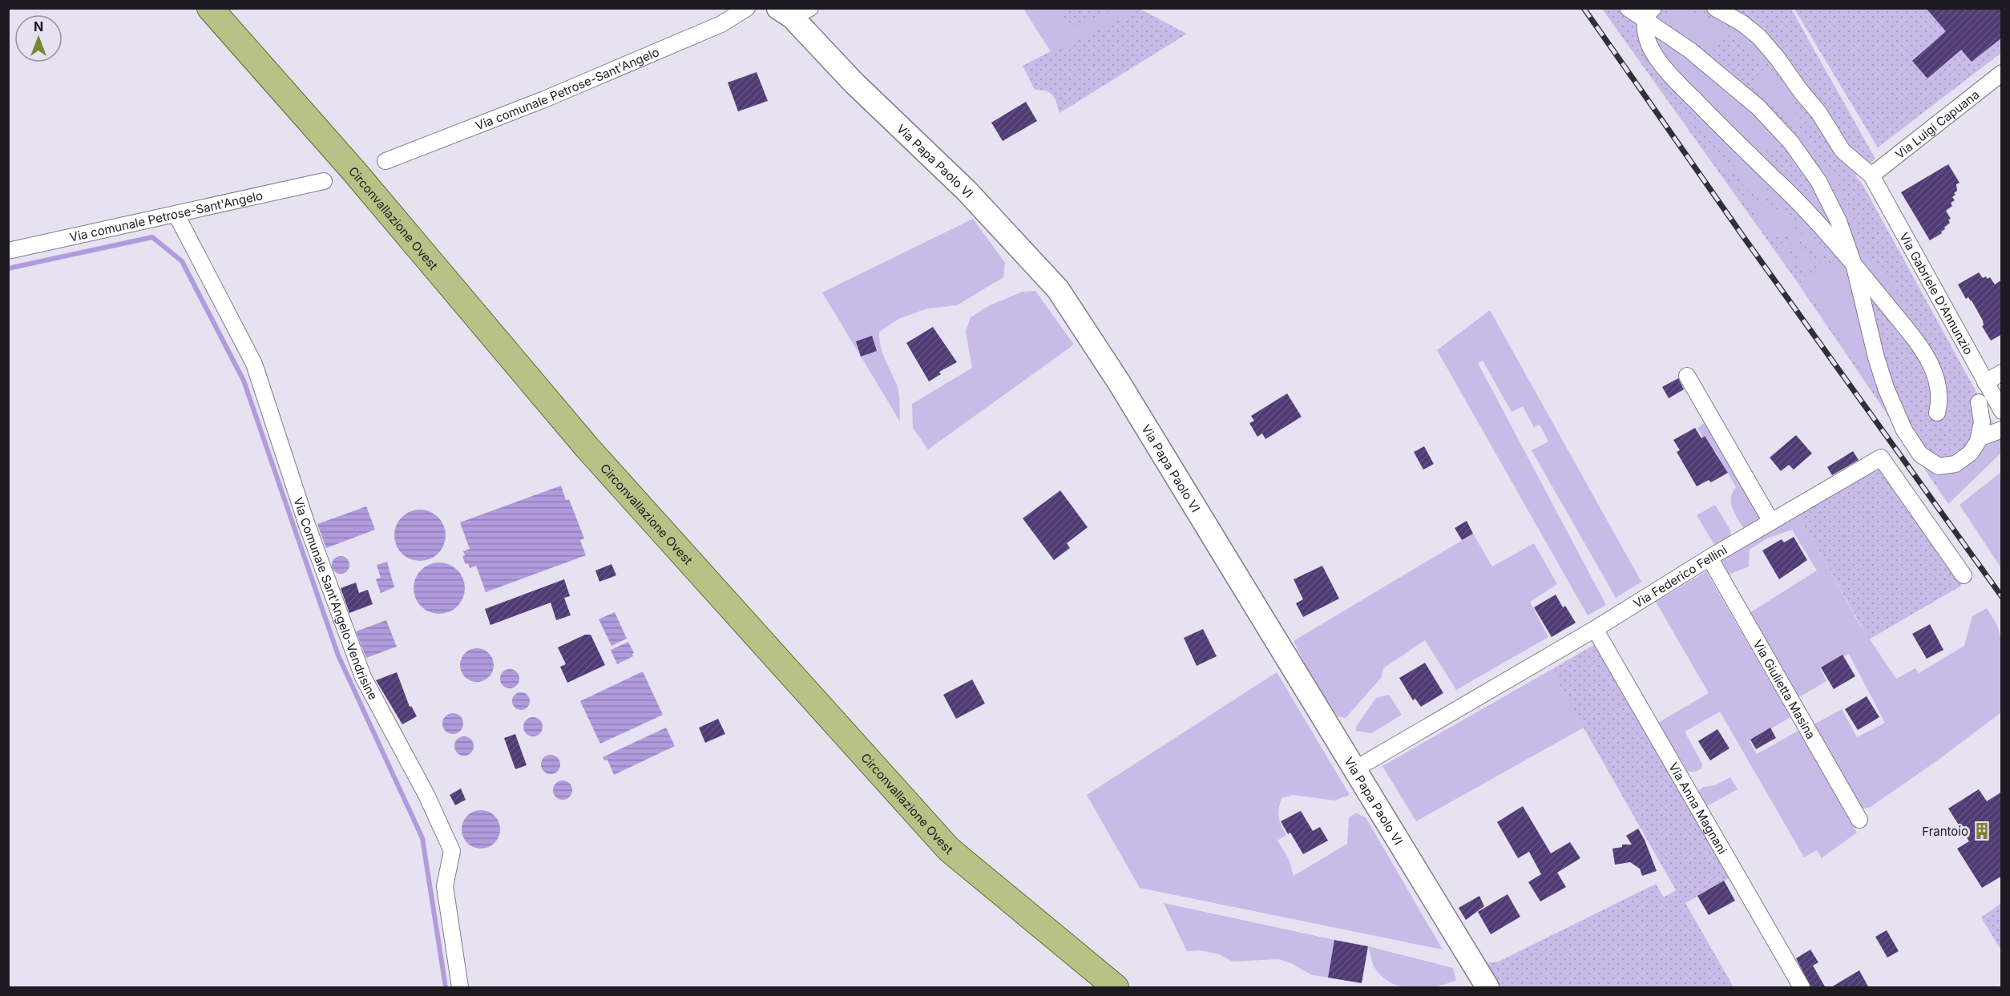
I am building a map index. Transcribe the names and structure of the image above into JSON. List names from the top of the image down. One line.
{"streets":{"main road":["Circonvallazione Ovest"],"street":["Via comunale Petrose-Sant'Angelo","Via Luigi Capuana","Via Papa Paolo VI","Via Gabriele D'Annunzio","Via Federico Fellini","Via Comunale Sant'Angelo-Vendrisine","Via Giulietta Masina","Via Anna Magnani"]},"crossings":[["Via comunale Petrose-Sant'Angelo","Via Comunale Sant'Angelo-Vendrisine"],["Via Luigi Capuana","Via Gabriele D'Annunzio"],["Via Papa Paolo VI","Via Federico Fellini"],["Via Federico Fellini","Via Giulietta Masina"],["Via Federico Fellini","Via Anna Magnani"]],"places":{"building":["Frantoio"]},"north":"top"}
